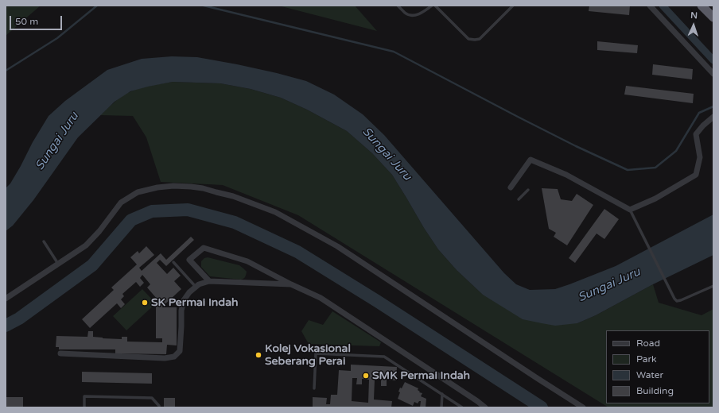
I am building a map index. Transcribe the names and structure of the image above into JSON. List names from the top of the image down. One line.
{"water":["Sungai Juru"],"places":["SK Permai Indah","Kolej Vokasional Seberang Perai","SMK Permai Indah"],"legend":["Road","Park","Water","Building"],"scale_bar":"50 m","north":"top"}
